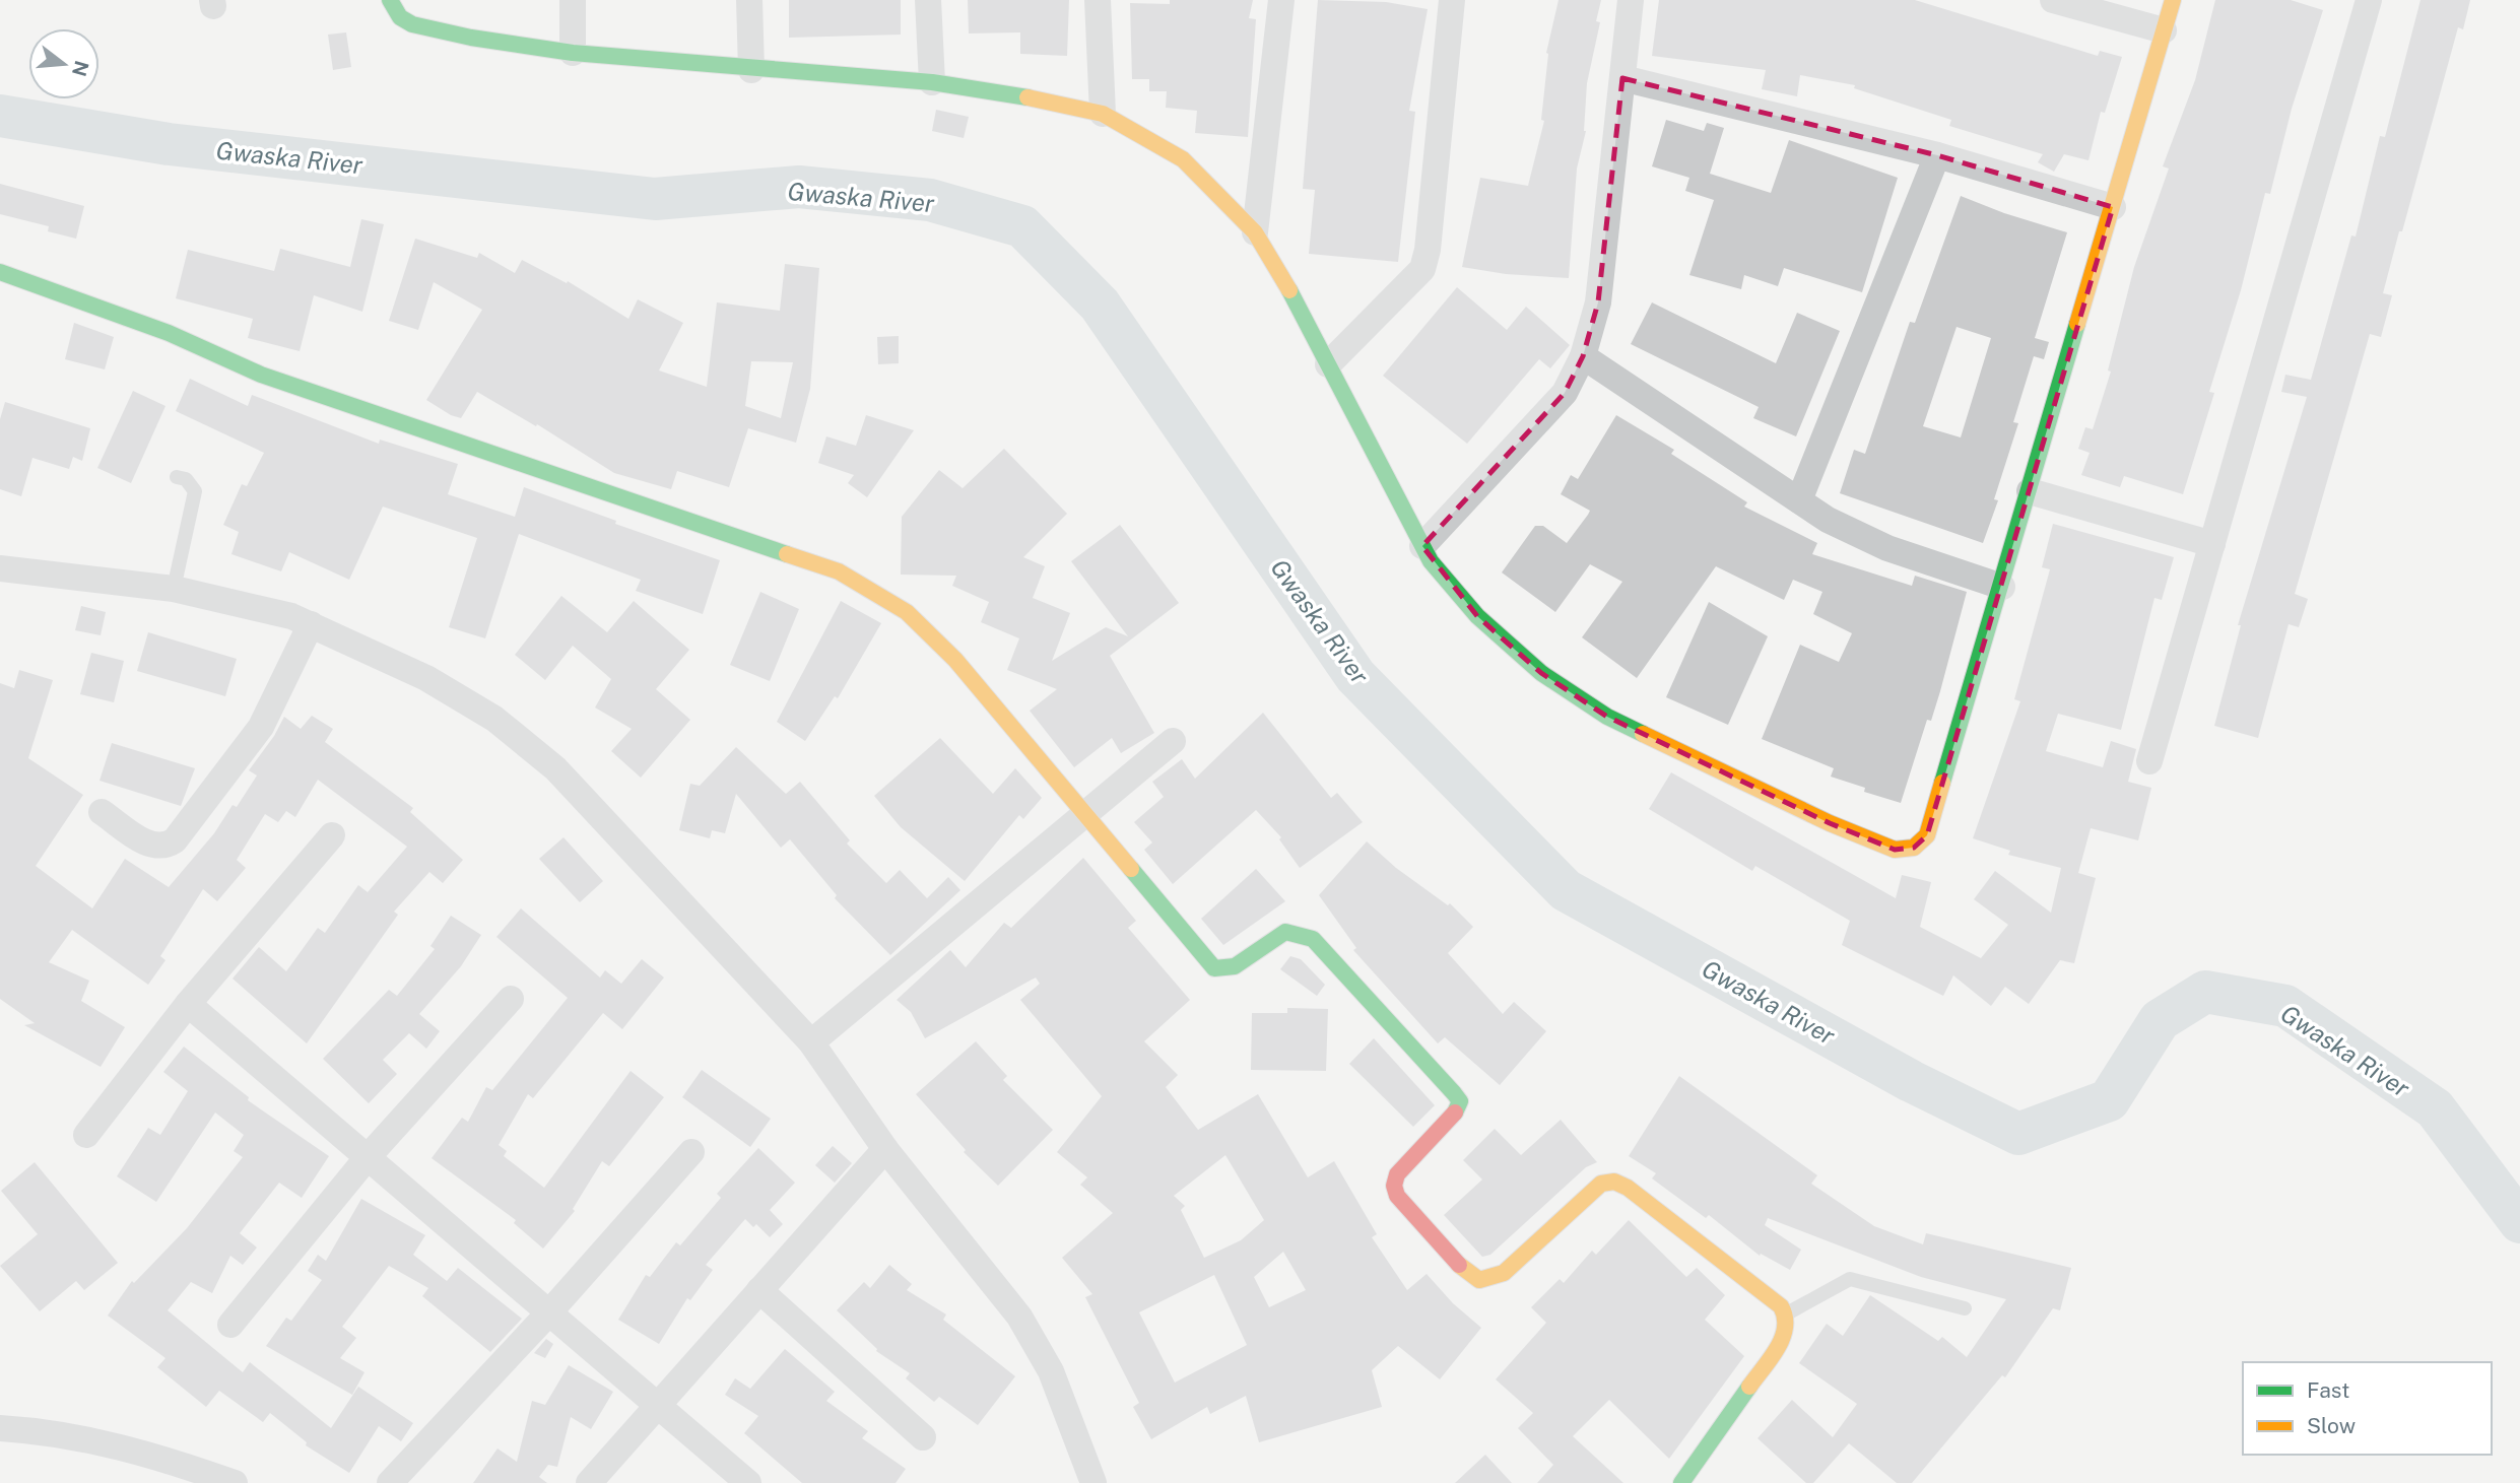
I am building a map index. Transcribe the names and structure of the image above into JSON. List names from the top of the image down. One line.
{"water":["Gwaska River"],"legend":["Fast","Slow"],"north":"right"}
